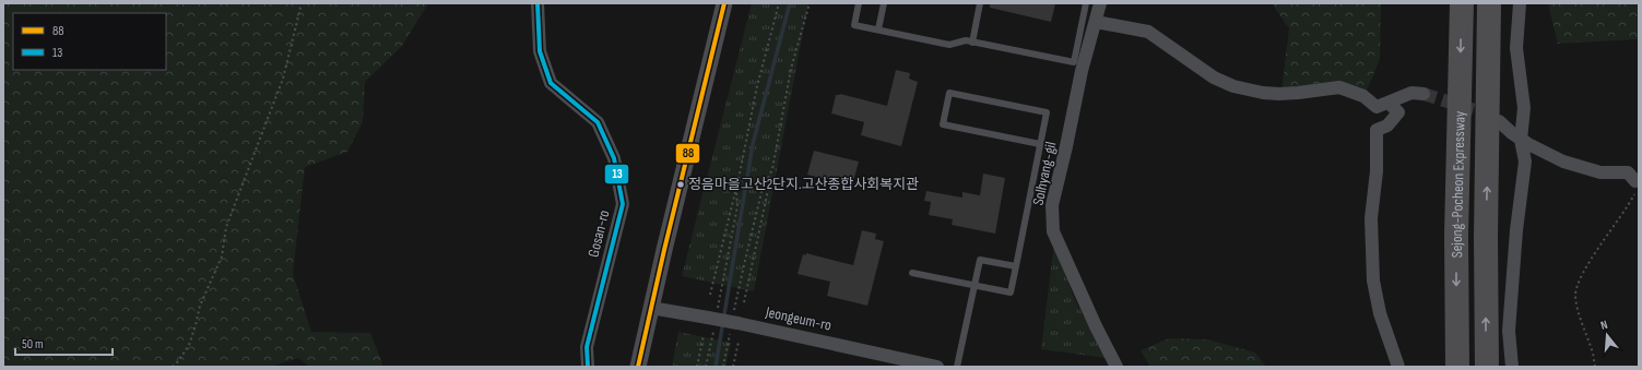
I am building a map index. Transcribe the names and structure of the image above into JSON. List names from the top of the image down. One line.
{"streets":{"highway":["Sejong-Pocheon Expressway"],"street":["Solhyang-gil","Gosan-ro","Jeongeum-ro"]},"places":["정음마을고산2단지.고산종합사회복지관"],"lines":["transit line 88","transit line 13"],"legend":["88","13"],"scale_bar":"50 m","north":"top"}
